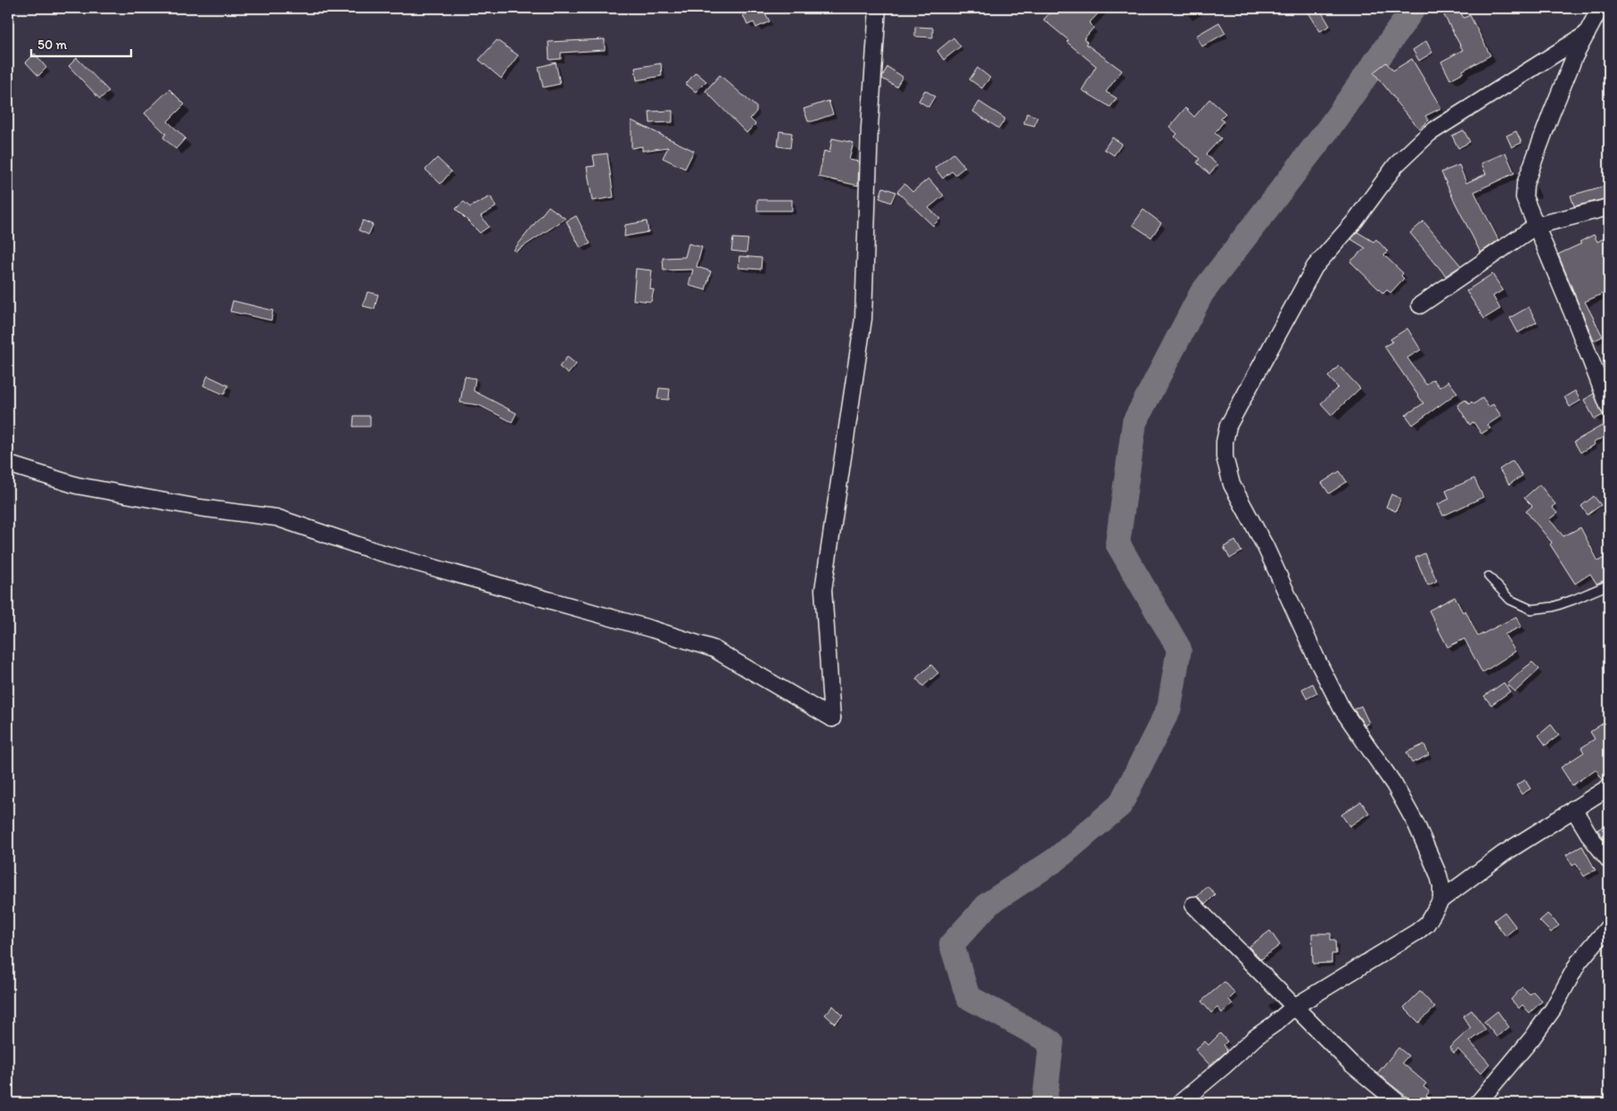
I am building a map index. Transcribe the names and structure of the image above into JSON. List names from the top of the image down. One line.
{"scale_bar":"50 m"}
